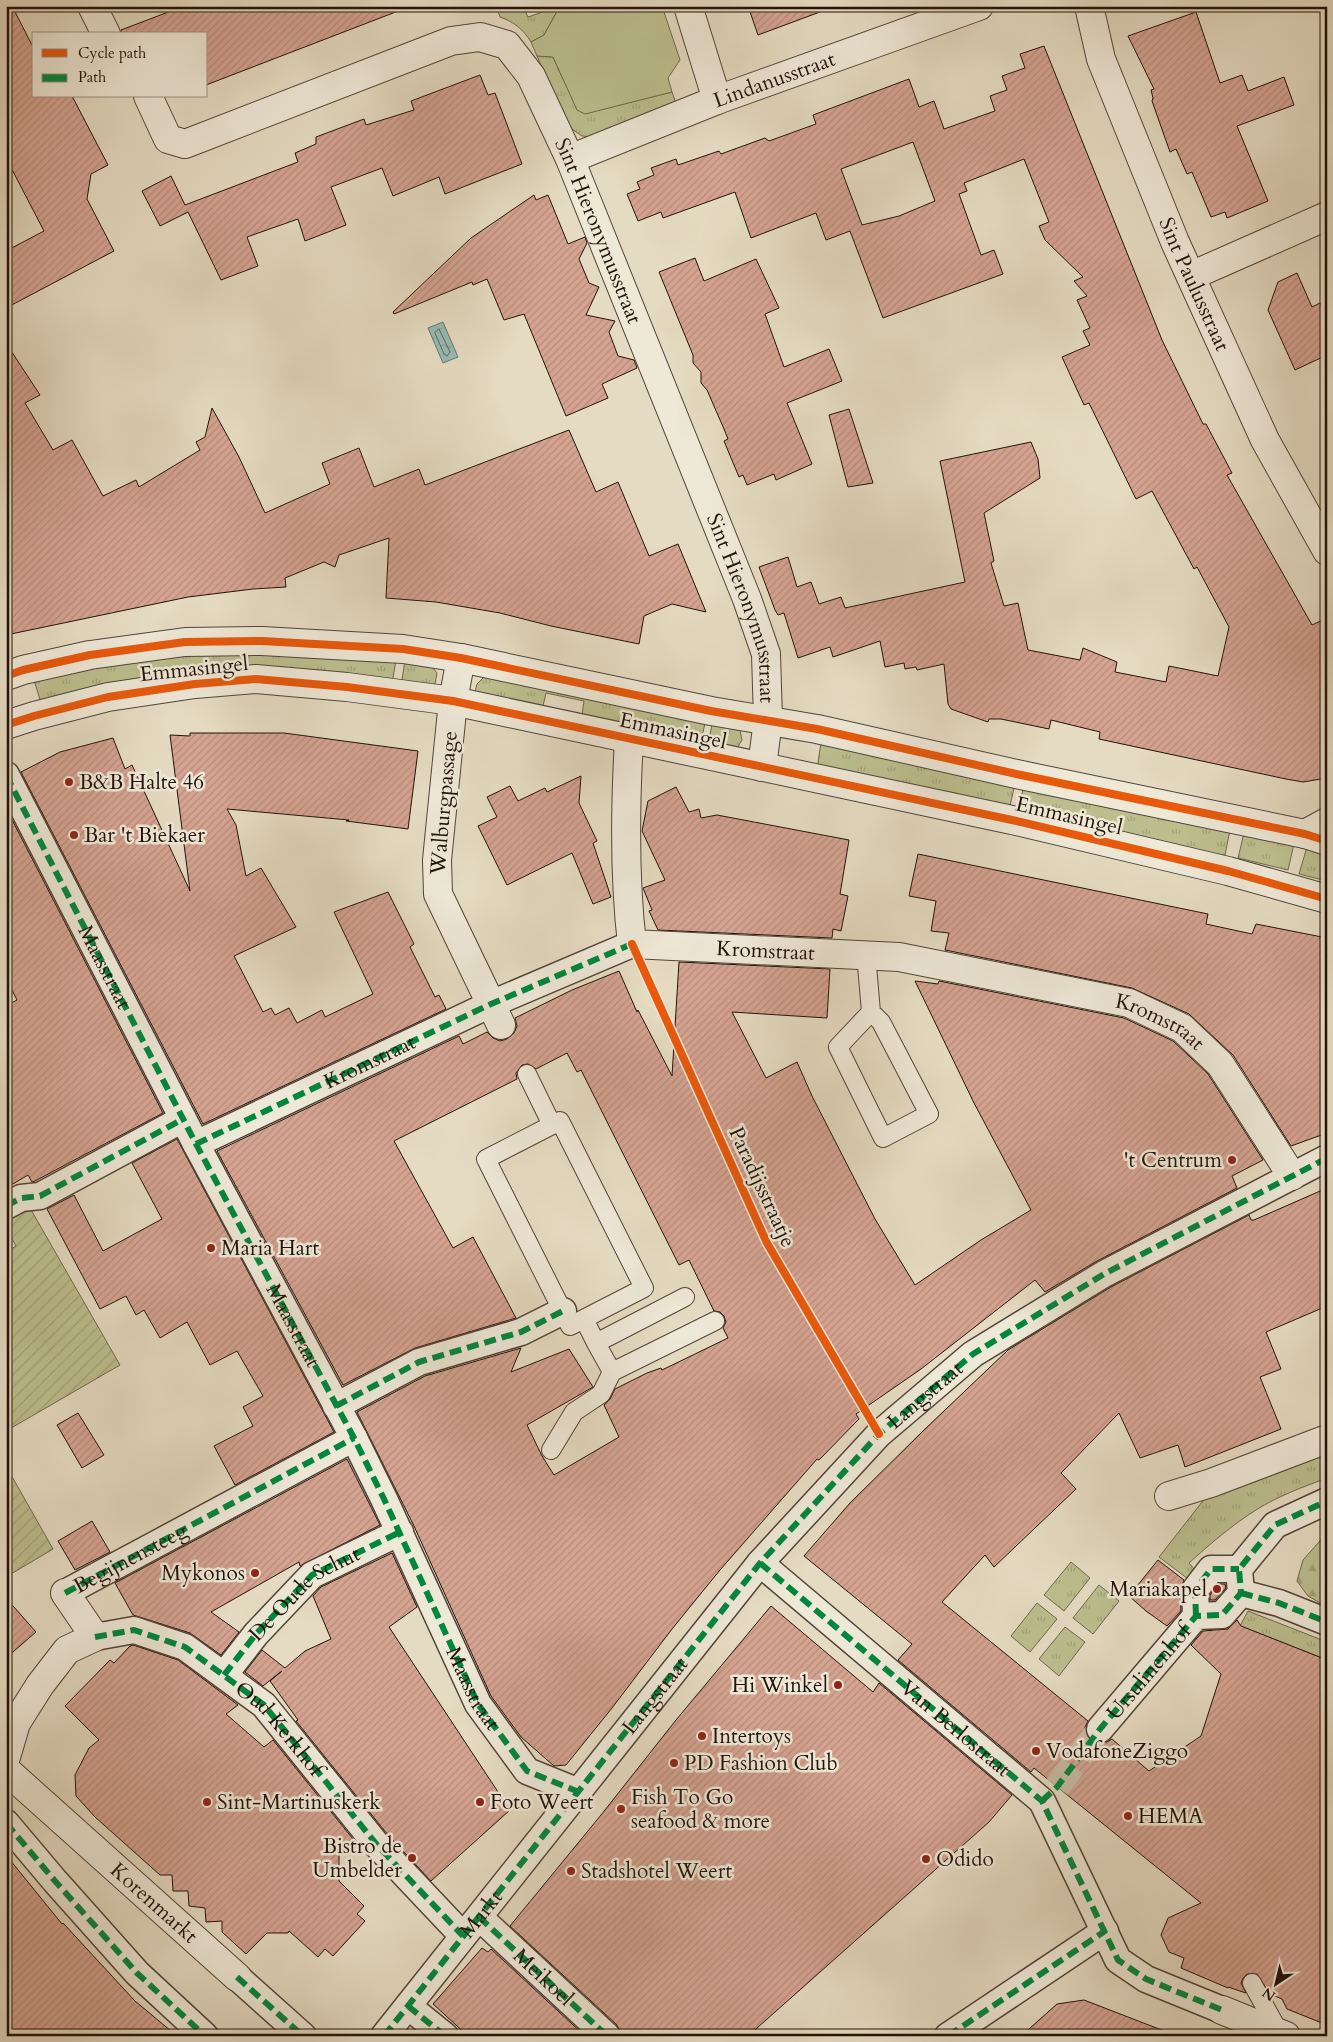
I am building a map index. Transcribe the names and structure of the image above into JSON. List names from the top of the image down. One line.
{"streets":{"street":["Lindanusstraat","Sint Hieronymusstraat","Sint Paulusstraat","Emmasingel","Walburgpassage","Kromstraat","Maasstraat","Langstraat","Begijnensteeg","De Oude Schut","Ursulinenhof","Oud Kerkhof","Van Berlostraat","Korenmarkt","Markt","Meikoel"],"cycle path":["Paradijsstraatje"]},"crossings":[["Lindanusstraat","Sint Hieronymusstraat"],["Sint Hieronymusstraat","Emmasingel"],["Emmasingel","Walburgpassage"],["Walburgpassage","Kromstraat"],["Kromstraat","Maasstraat"],["Kromstraat","Langstraat"],["Maasstraat","Langstraat"],["Maasstraat","Begijnensteeg"],["Maasstraat","De Oude Schut"],["Maasstraat","Markt"],["Langstraat","Van Berlostraat"],["Langstraat","Markt"],["Begijnensteeg","Oud Kerkhof"],["De Oude Schut","Oud Kerkhof"],["Oud Kerkhof","Markt"],["Oud Kerkhof","Meikoel"],["Markt","Meikoel"]],"places":["B&B Halte 46","Bar 't Biekaer","'t Centrum","Maria Hart","Mykonos","Mariakapel","Hi Winkel","Intertoys","VodafoneZiggo","PD Fashion Club","Sint-Martinuskerk","Foto Weert","Fish To Go seafood & more","HEMA","Bistro de Umbelder","Odido","Stadshotel Weert"],"legend":["Cycle path","Path"],"north":"bottom left"}
